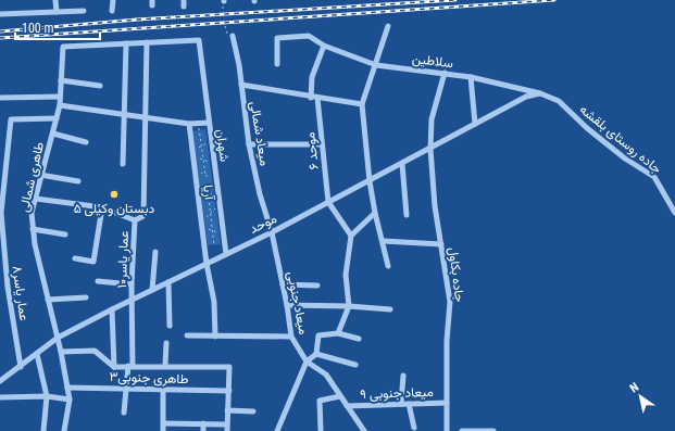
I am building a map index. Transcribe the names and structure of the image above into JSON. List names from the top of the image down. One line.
{"streets":{"street":["سلاطین","میعاد شمالی","جاده روستای بلقشه","شهران","موحد ۶","طاهری شمالی","آریا","موحد","عمار یاسر۱۰","جاده بکاول","عمار یاسر۸","میعاد جنوبی","طاهری جنوبی۳","میعاد جنوبی ۹"]},"crossings":[["سلاطین","جاده روستای بلقشه"],["سلاطین","موحد ۶"],["سلاطین","موحد"],["سلاطین","جاده بکاول"],["میعاد شمالی","موحد"],["میعاد شمالی","میعاد جنوبی"],["جاده روستای بلقشه","موحد"],["شهران","موحد"],["موحد ۶","موحد"],["طاهری شمالی","موحد"],["طاهری شمالی","عمار یاسر۸"],["طاهری شمالی","طاهری جنوبی۳"],["آریا","موحد"],["موحد","عمار یاسر۱۰"],["موحد","جاده بکاول"],["موحد","عمار یاسر۸"],["موحد","میعاد جنوبی"],["عمار یاسر۱۰","طاهری جنوبی۳"],["جاده بکاول","میعاد جنوبی ۹"],["میعاد جنوبی","میعاد جنوبی ۹"]],"places":["دبستان وکیلی ۵"],"scale_bar":"100 m","north":"top left"}
